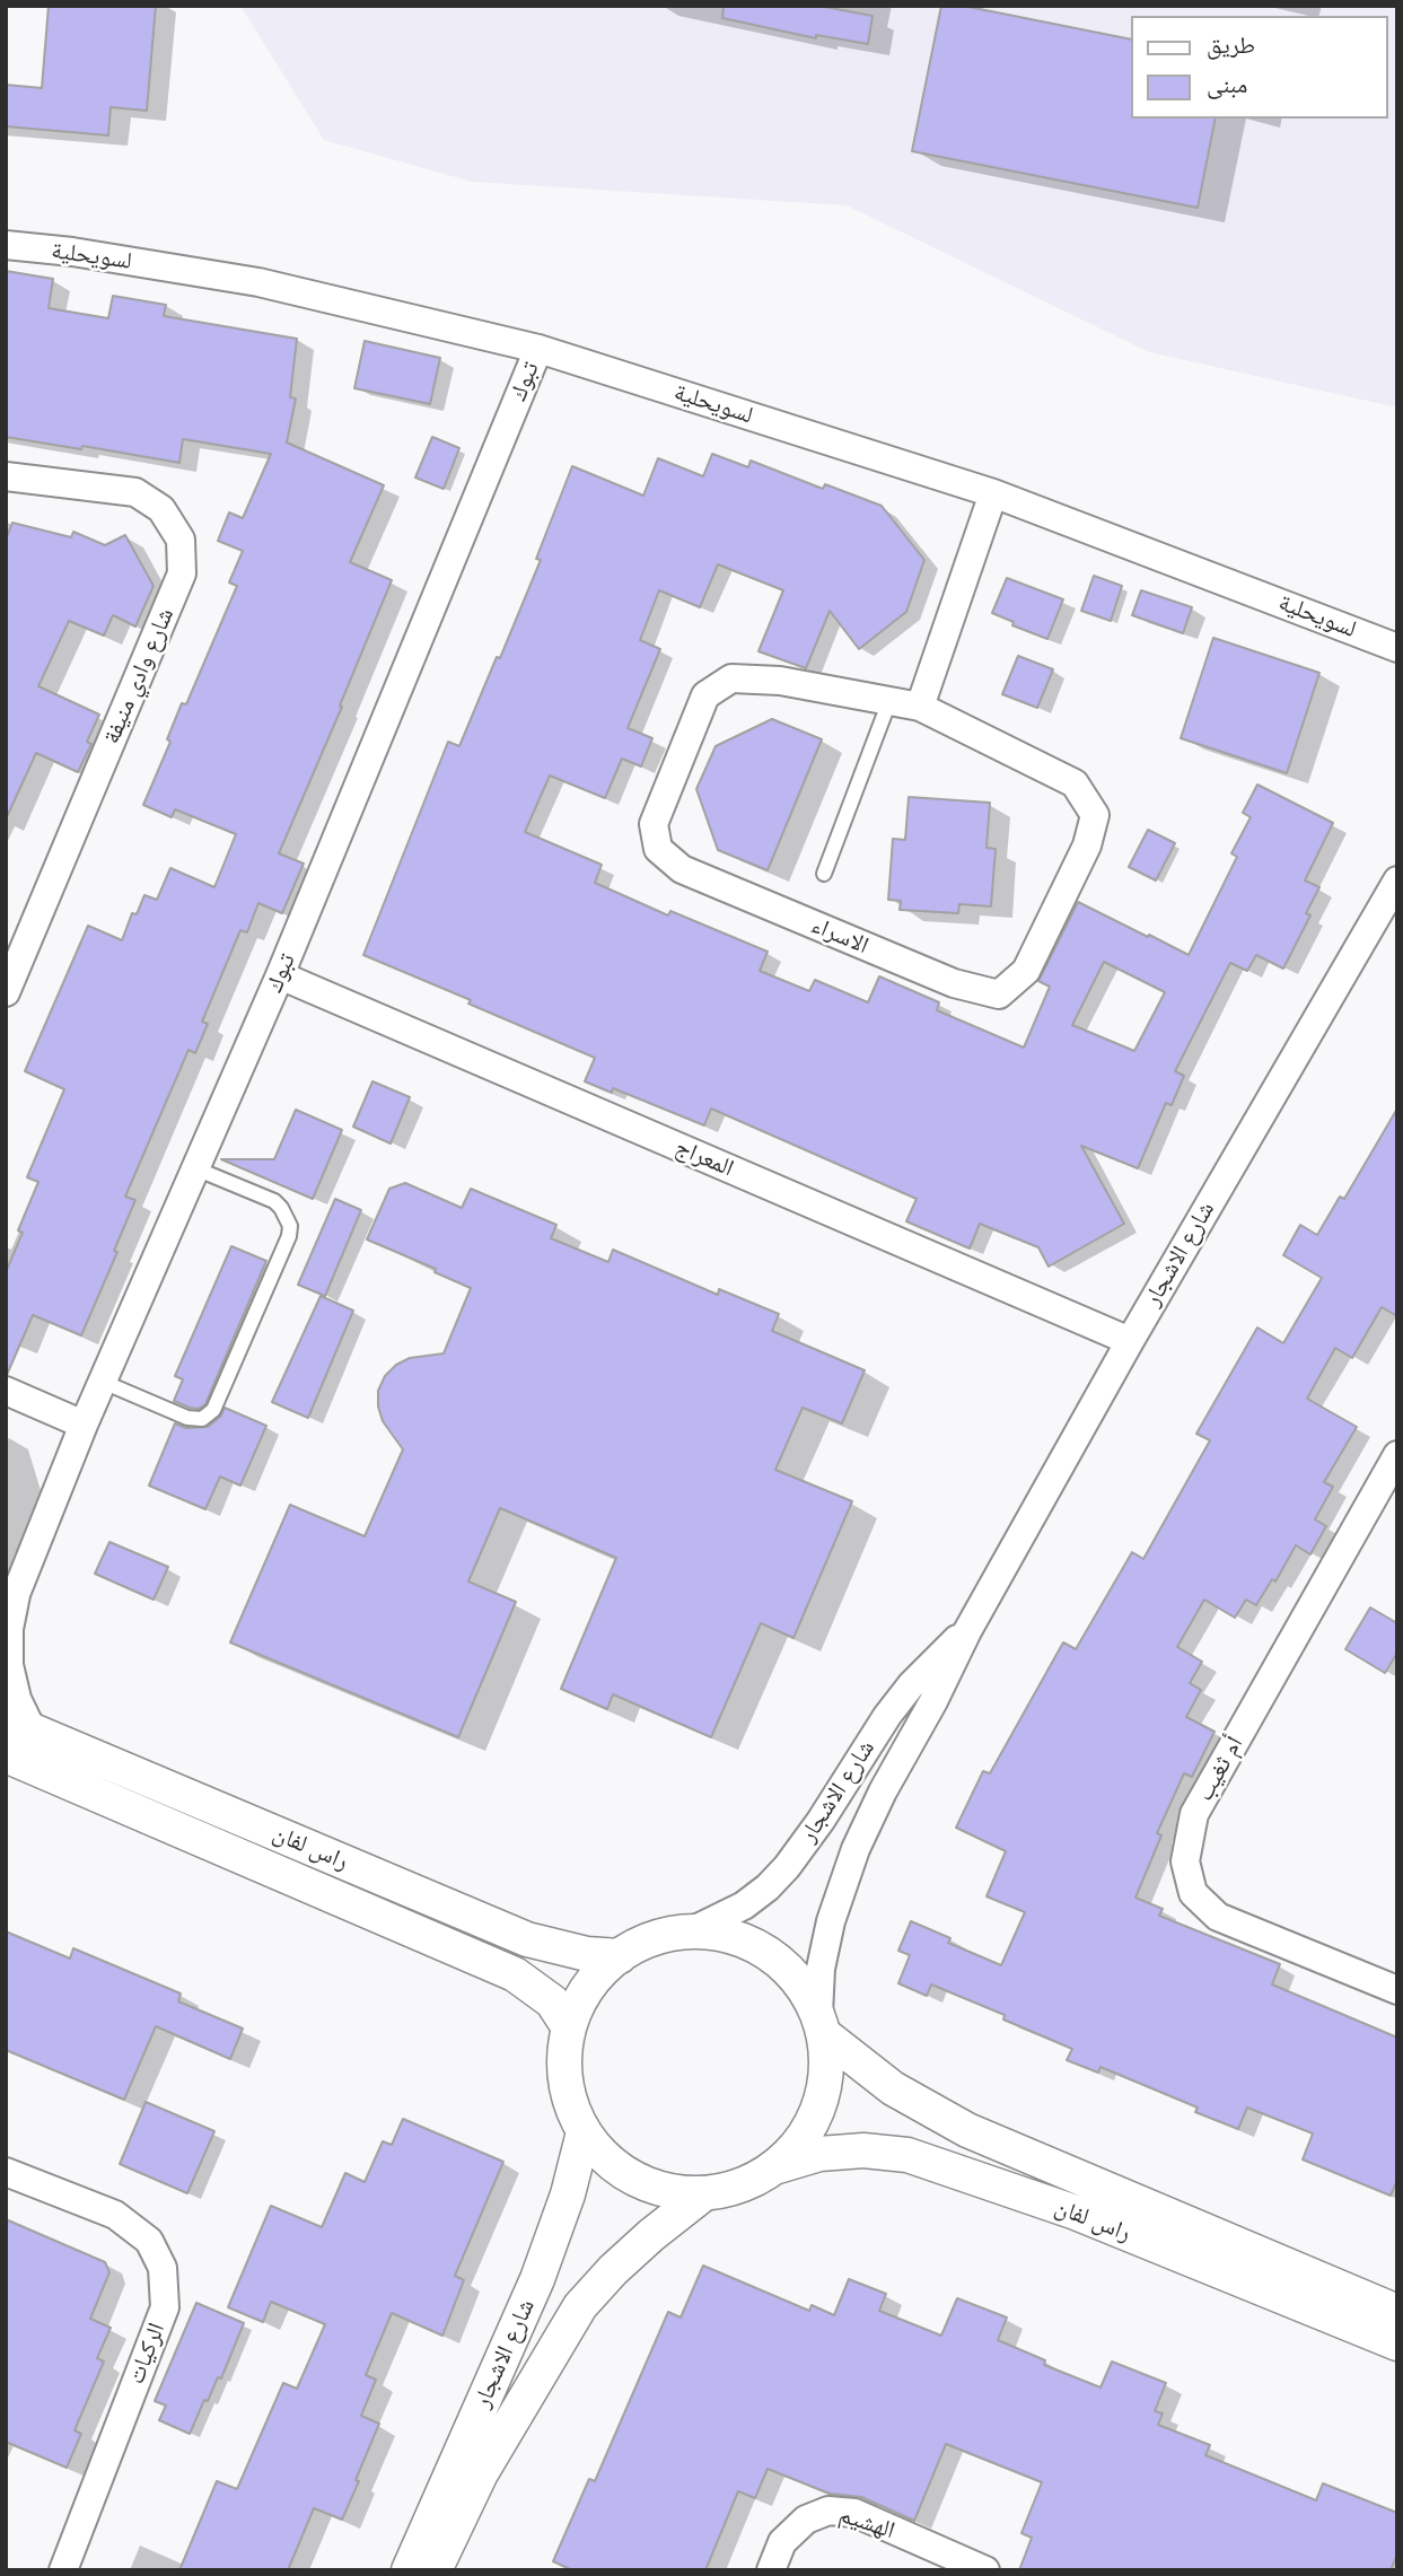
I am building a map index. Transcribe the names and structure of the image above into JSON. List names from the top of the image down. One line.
{"streets":{"street":["لسويحلية","تبوك","شارع وادي منيفة","الاسراء","المعراج","شارع الاشجار","أم ثغيب","راس لفان","الركيات","الهشيم"]},"crossings":[["لسويحلية","تبوك"],["تبوك","المعراج"],["تبوك","راس لفان"],["المعراج","شارع الاشجار"],["شارع الاشجار","راس لفان"]],"legend":["طريق","مبنى"]}
